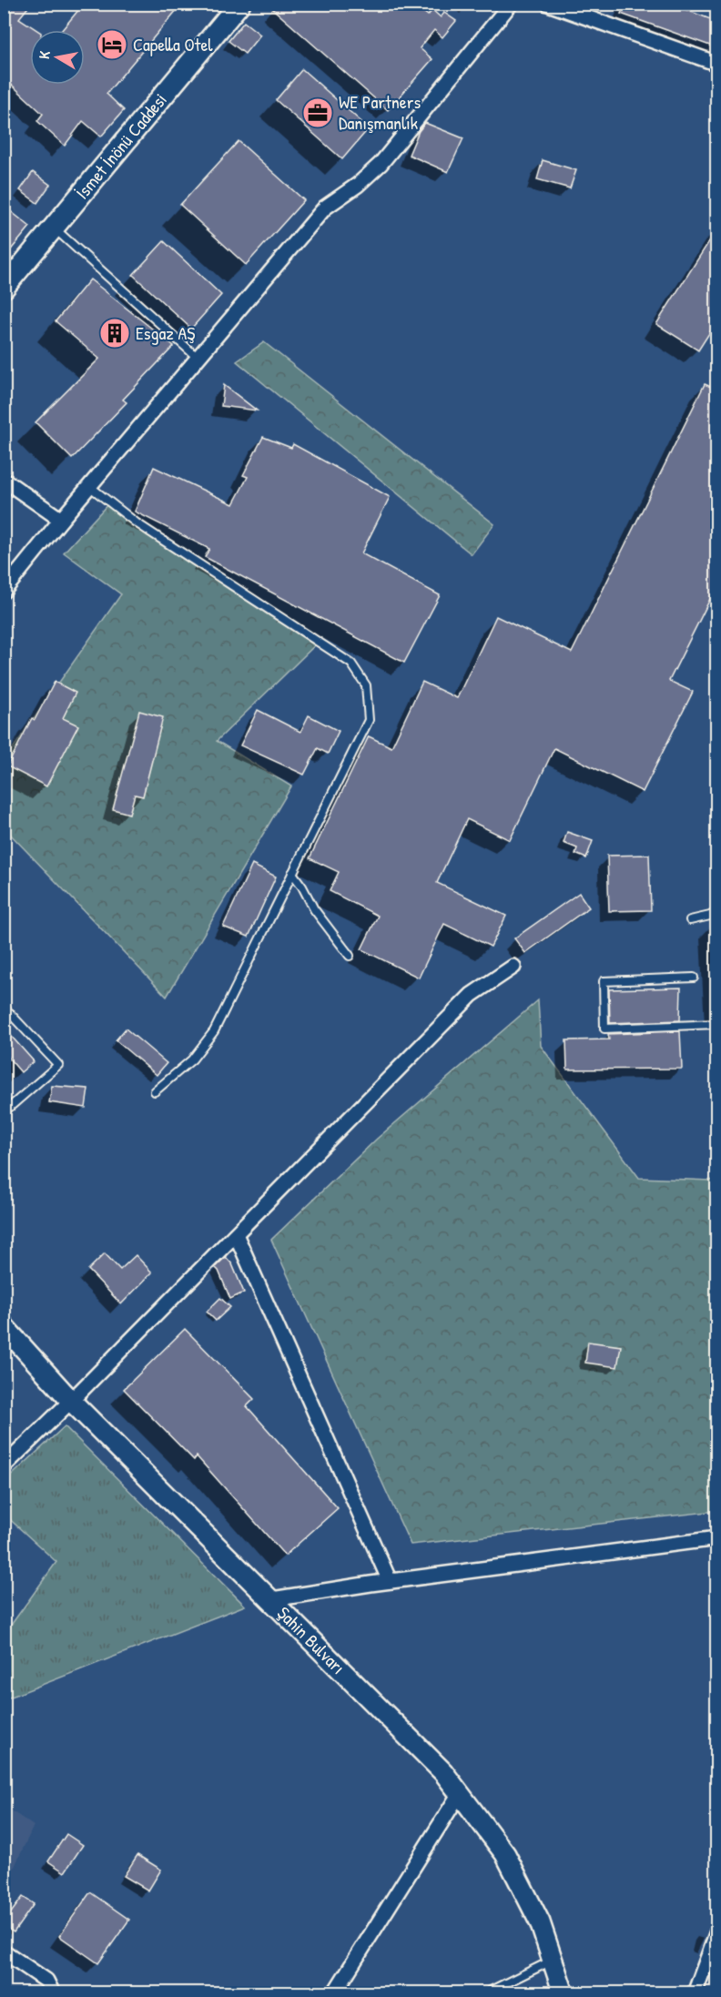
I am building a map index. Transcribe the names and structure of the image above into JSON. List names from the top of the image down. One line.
{"streets":{"main road":["İsmet İnönü Caddesi"],"street":["Şahin Bulvarı"]},"places":{"hotel":["Capella Otel"],"office":["WE Partners Danışmanlık"],"building":["Esgaz AŞ"]},"north":"left"}
